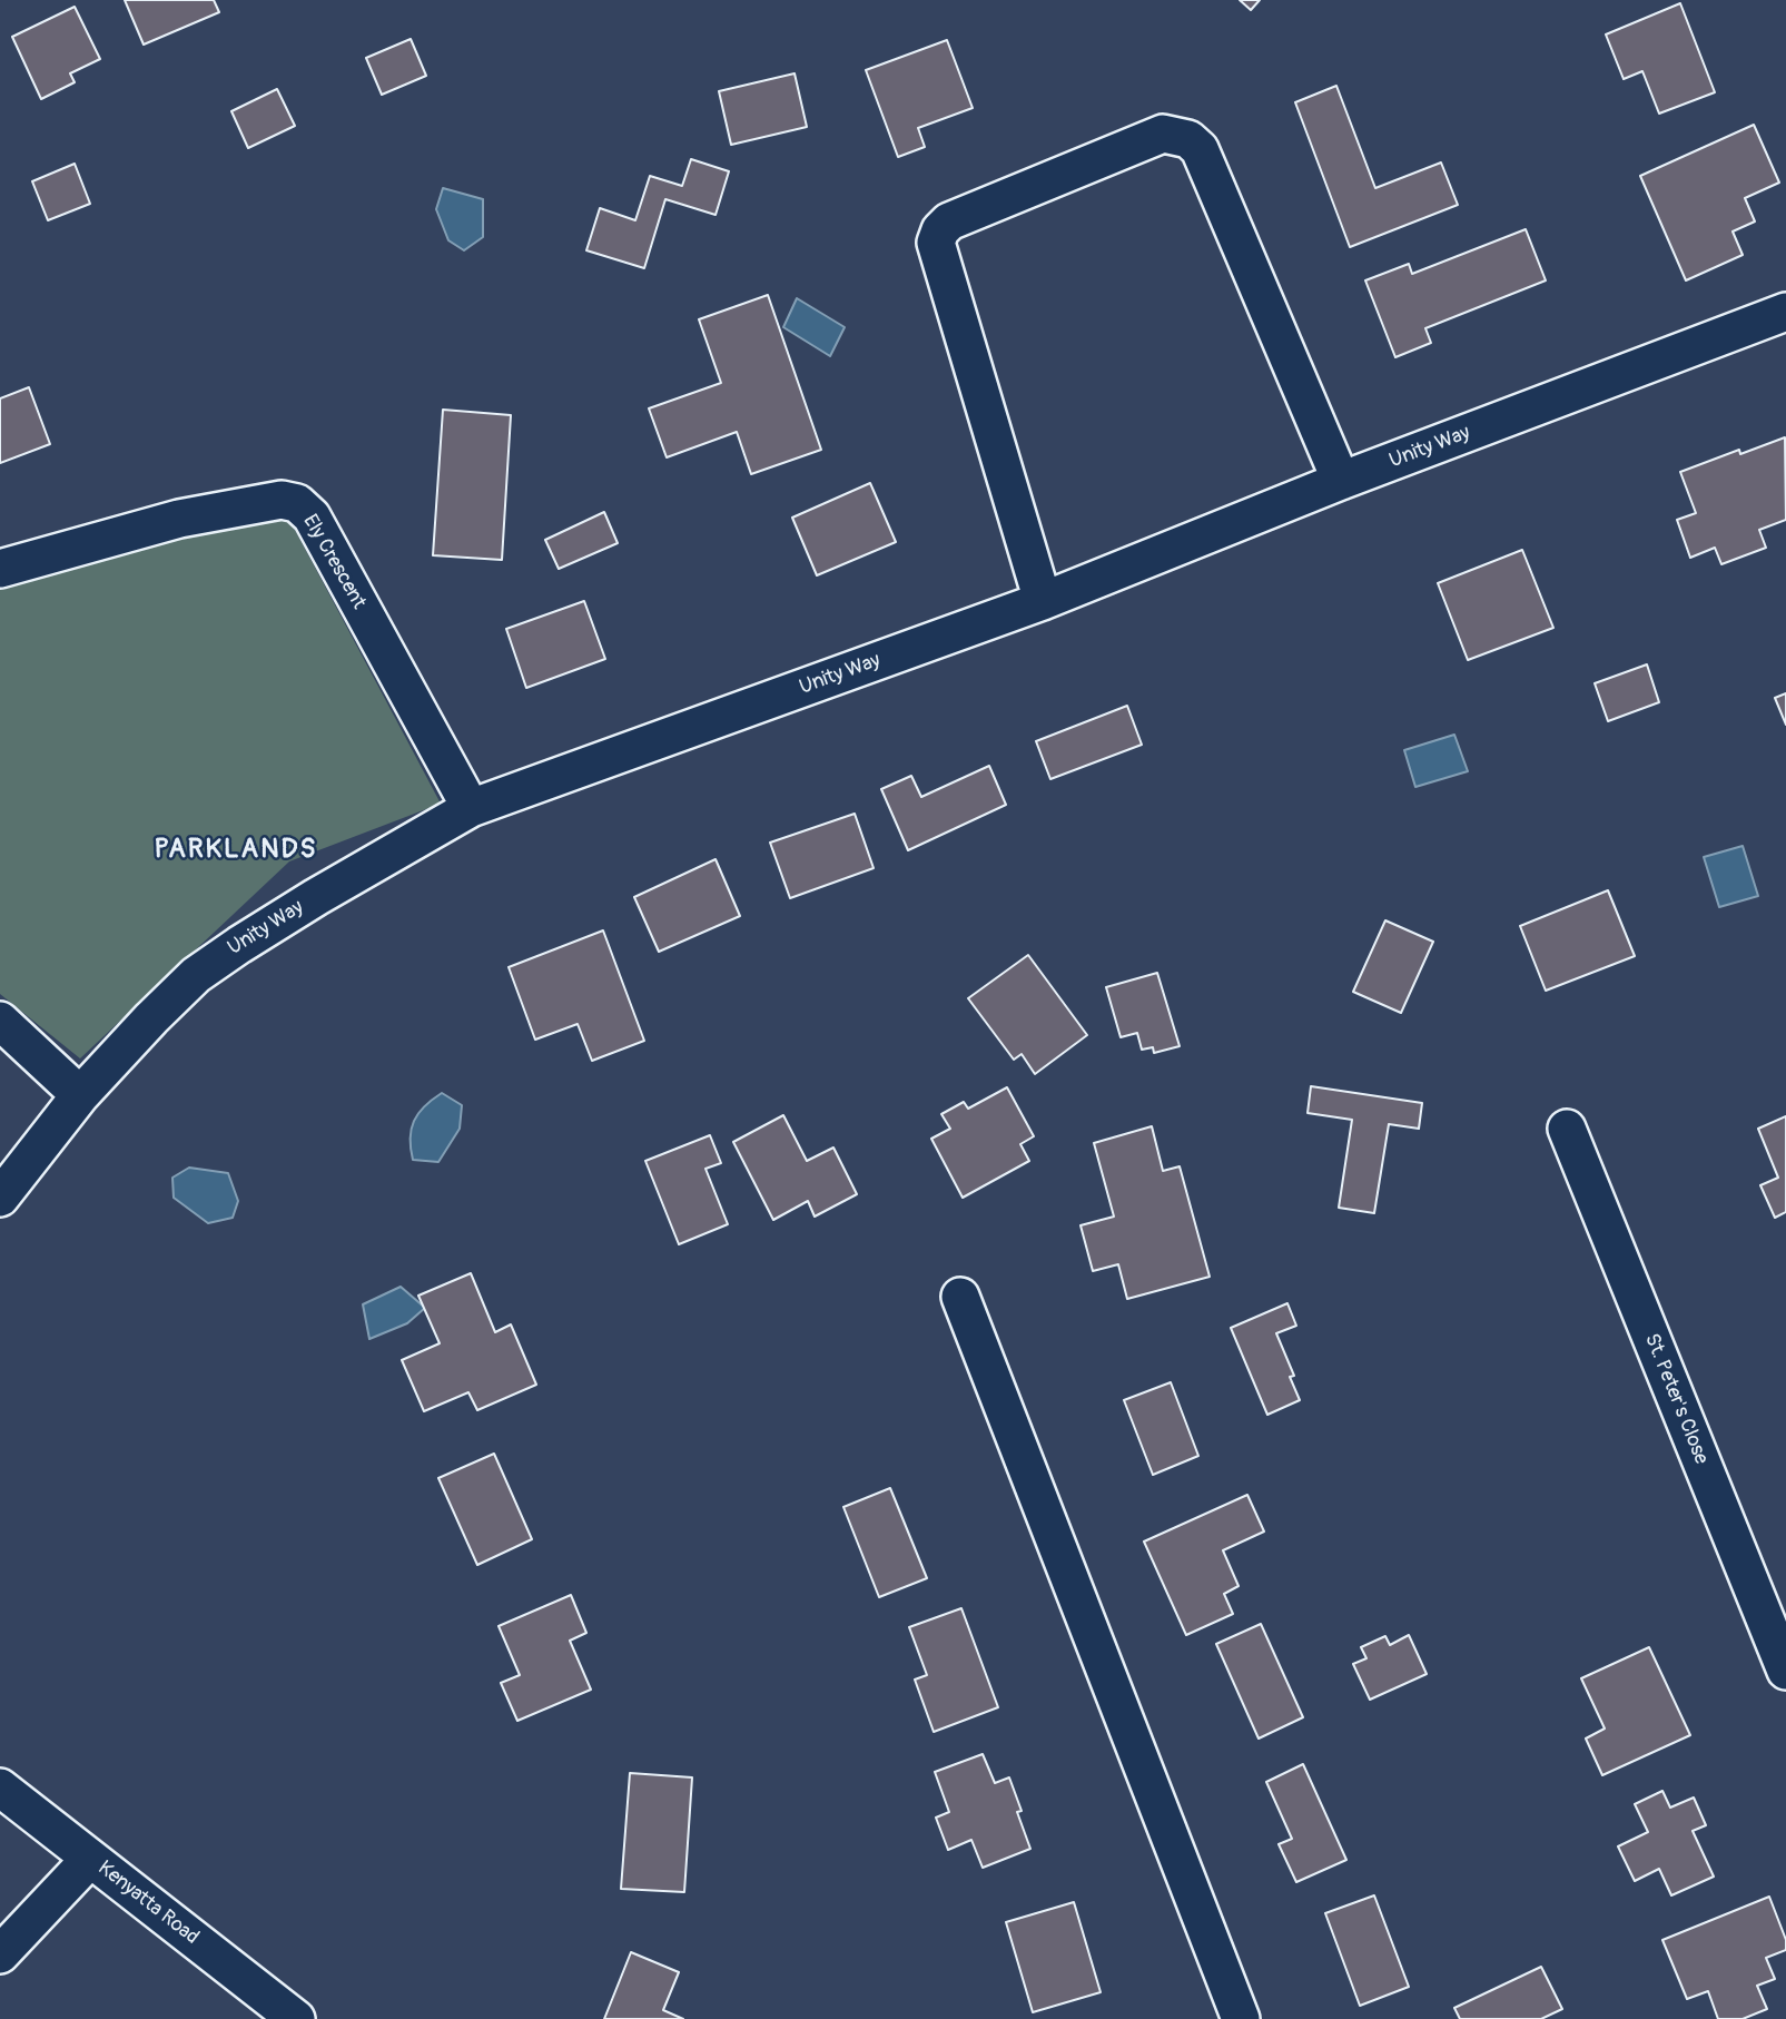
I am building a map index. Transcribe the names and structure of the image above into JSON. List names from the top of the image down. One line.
{"streets":{"street":["Unity Way","Ely Crescent","St. Peter's Close","Kenyatta Road"]},"crossings":[["Unity Way","Ely Crescent"]],"districts":["PARKLANDS"]}
